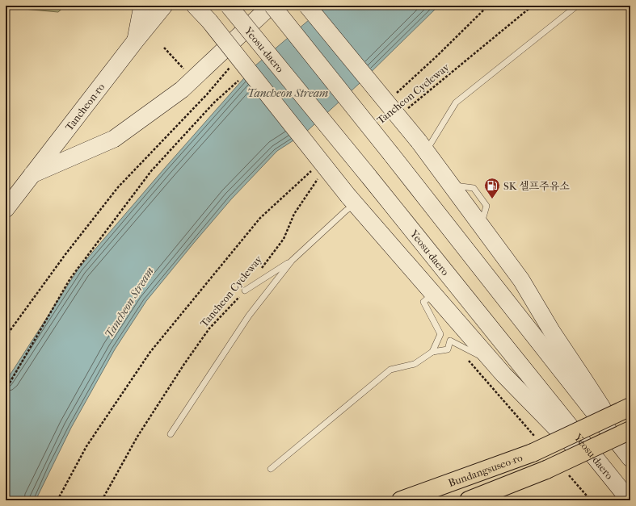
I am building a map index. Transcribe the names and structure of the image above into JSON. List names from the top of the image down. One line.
{"streets":{"highway":["Bundangsuseo-ro"],"main road":["Yeosu-daero","Tancheon-ro"],"path":["Tancheon Cycleway"]},"water":["Tancheon Stream"],"places":{"fuel station":["SK 셀프주유소"]}}
